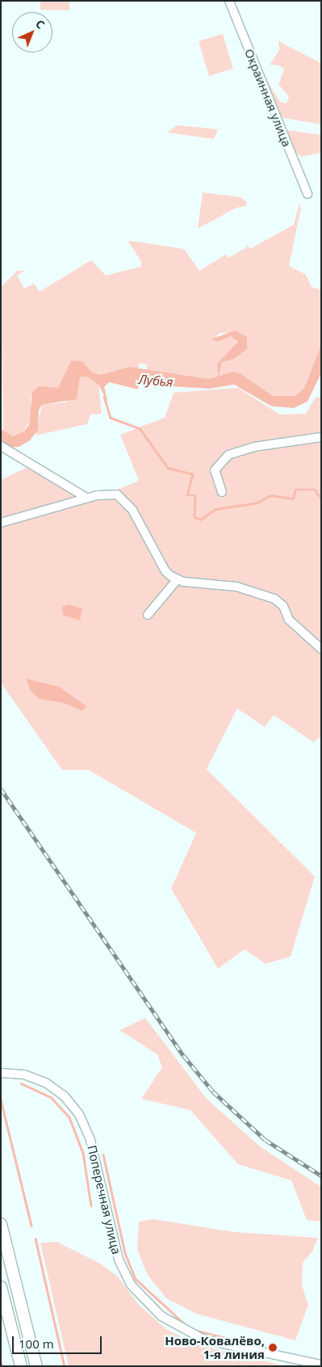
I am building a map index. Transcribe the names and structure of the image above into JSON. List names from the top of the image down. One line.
{"streets":{"street":["Окраинная улица","Поперечная улица"]},"water":["Лубья"],"places":["Ново-Ковалёво, 1-я линия"],"scale_bar":"100 m","north":"top right"}
